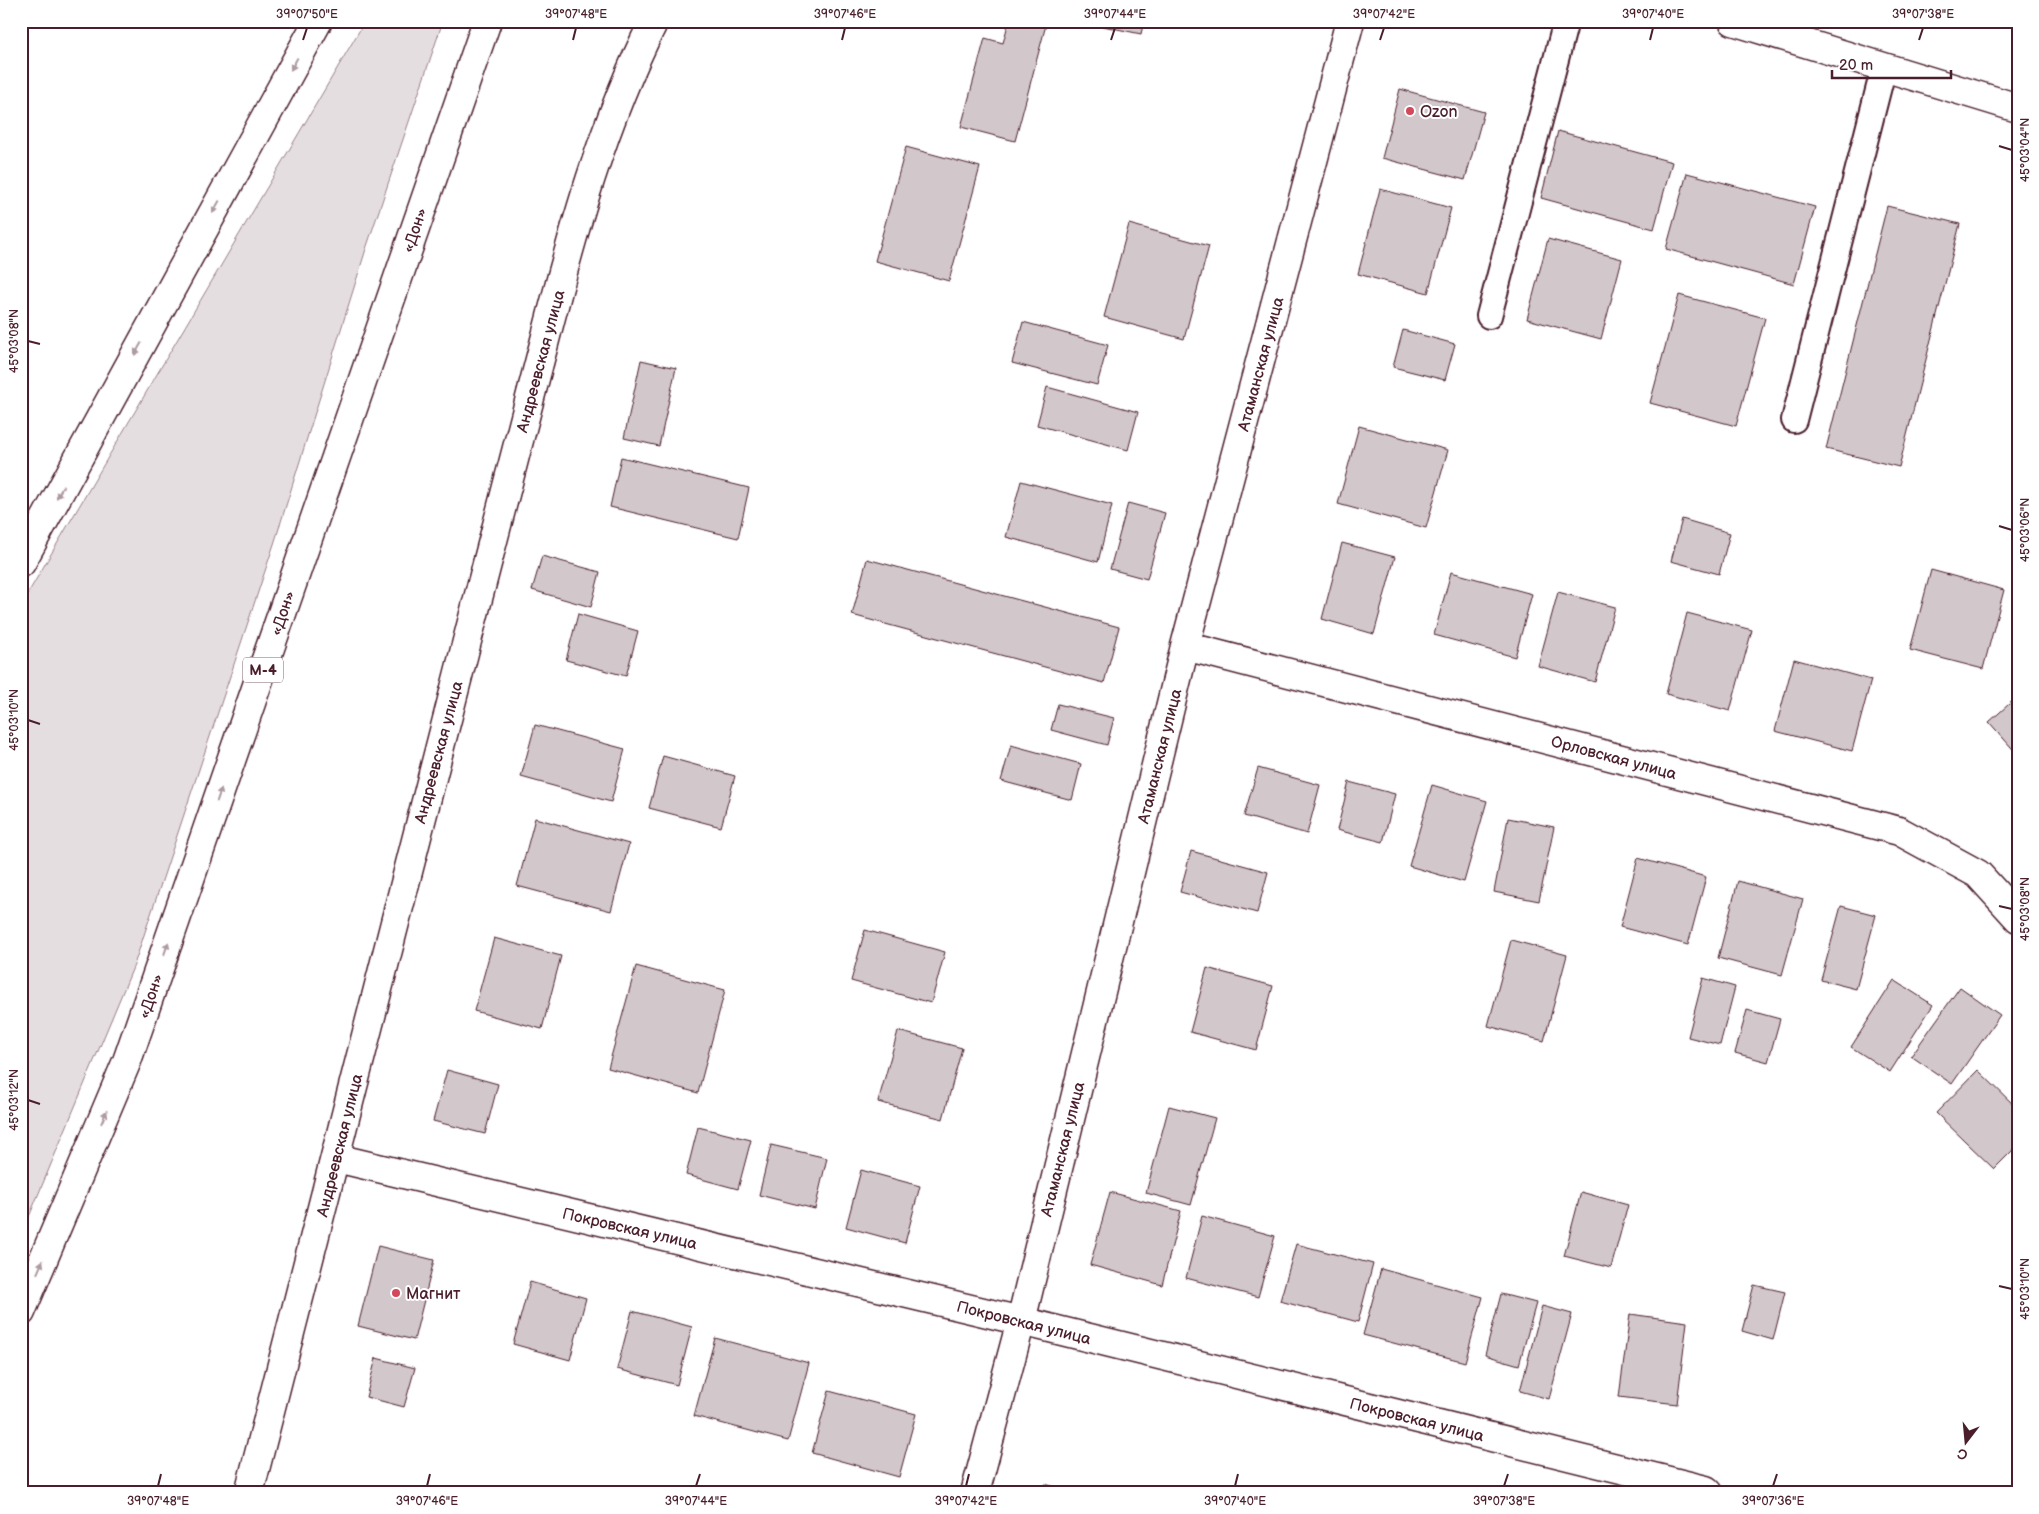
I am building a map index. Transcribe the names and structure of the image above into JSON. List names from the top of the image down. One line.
{"streets":{"main road":["«Дон»","Андреевская улица","Атаманская улица","М-4","Орловская улица","Покровская улица"]},"crossings":[["Андреевская улица","Покровская улица"],["Атаманская улица","Орловская улица"],["Атаманская улица","Покровская улица"]],"places":["Ozon","Магнит"],"scale_bar":"20 m","north":"bottom","coordinates":["39°07'50\"E","39°07'48\"E","39°07'46\"E","39°07'44\"E","39°07'42\"E","39°07'40\"E","39°07'38\"E","45°03'04\"N","45°03'08\"N","45°03'06\"N","45°03'10\"N","45°03'12\"N","39°07'36\"E"]}
